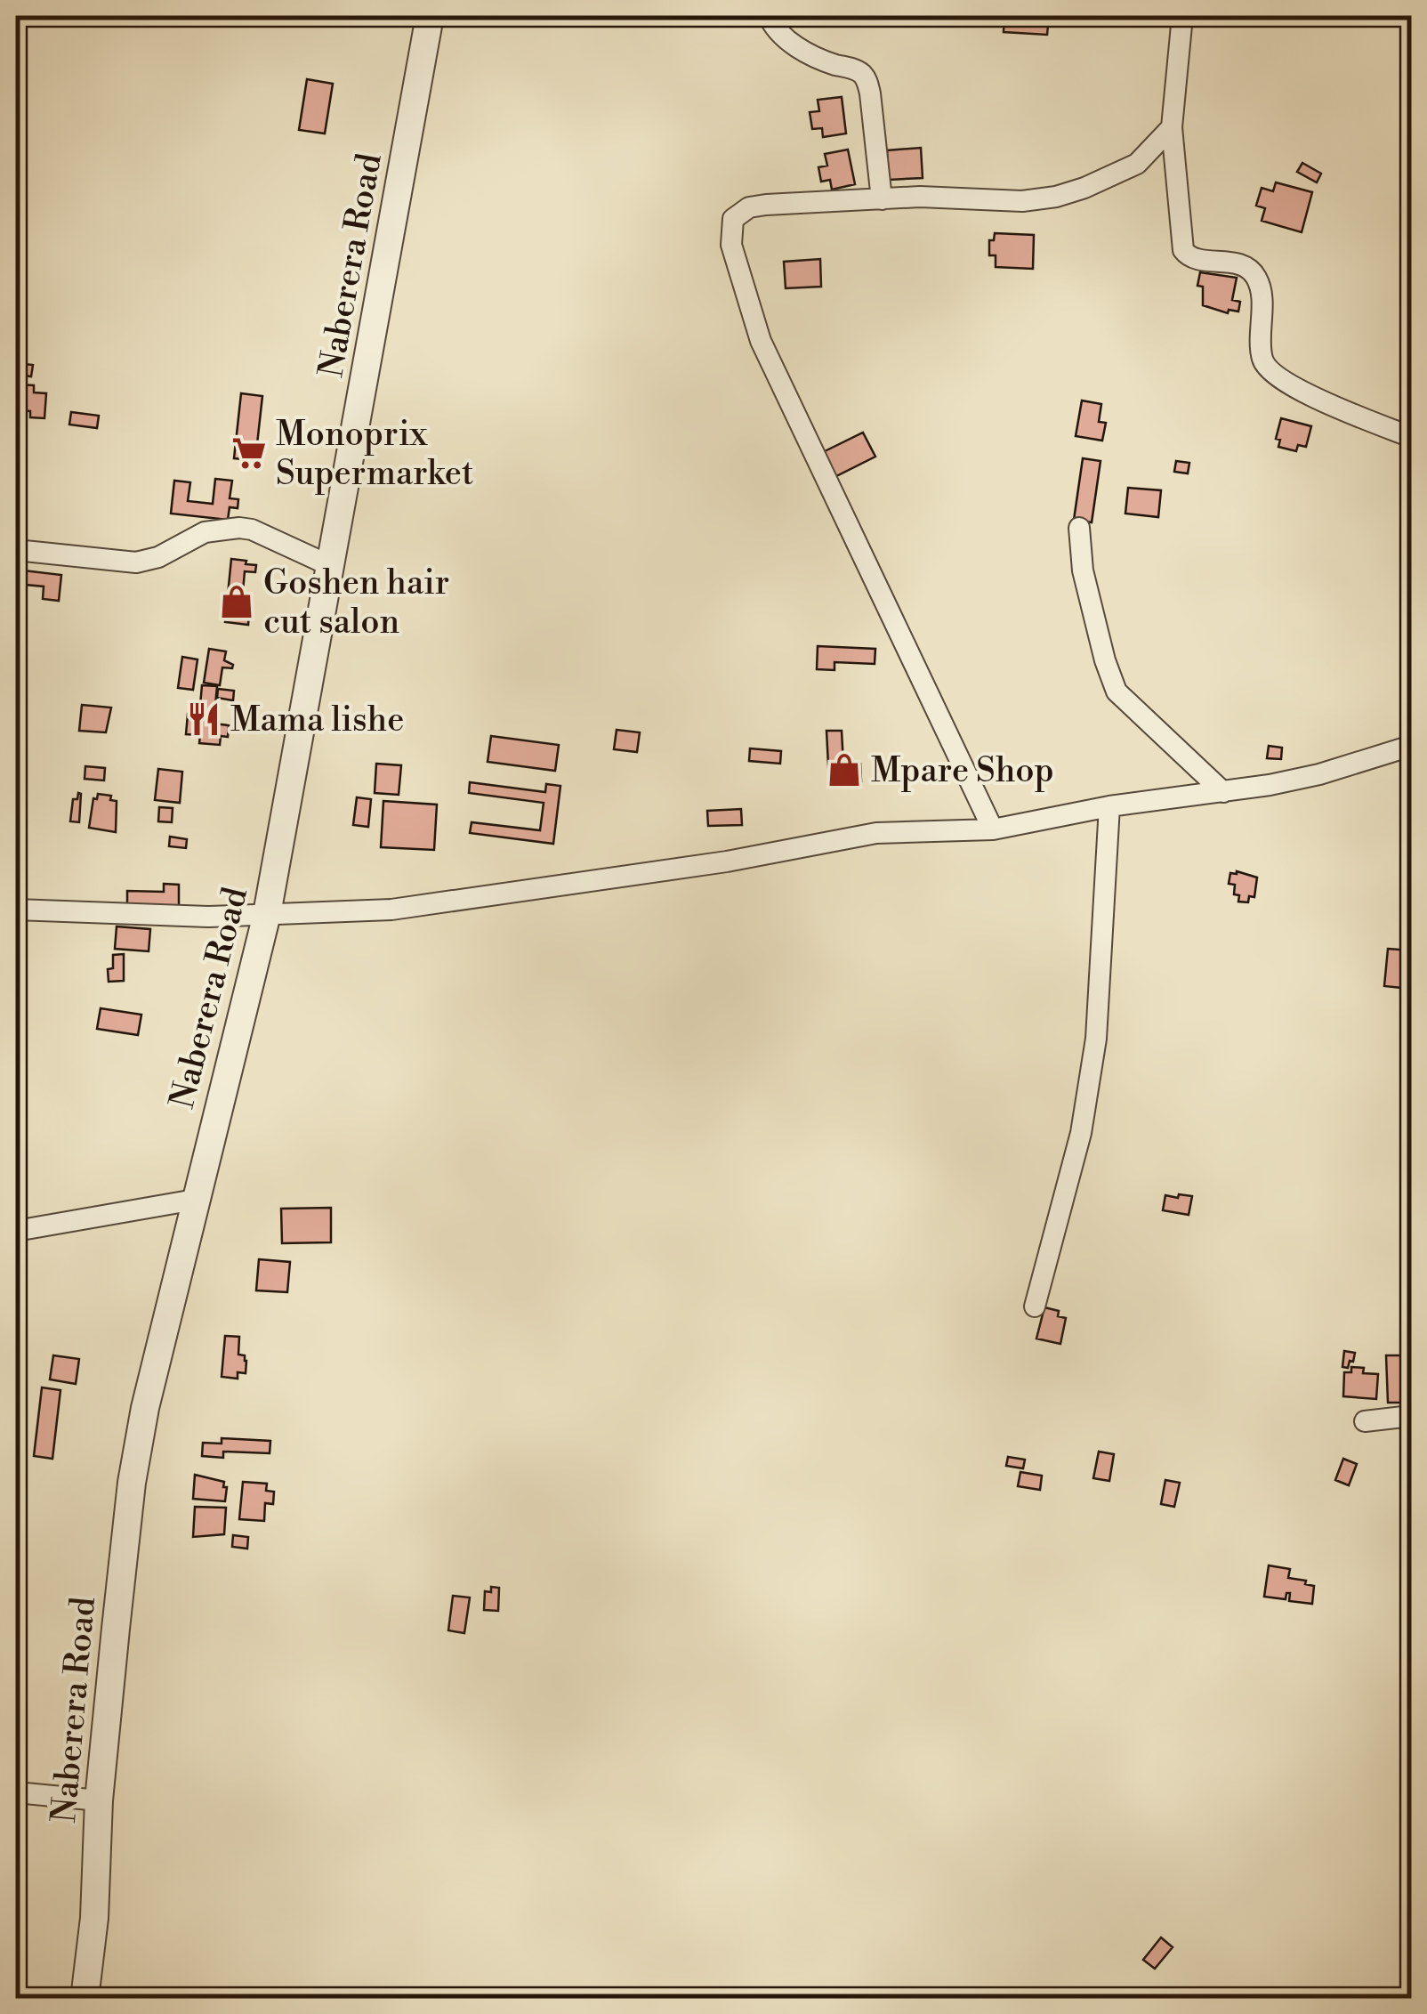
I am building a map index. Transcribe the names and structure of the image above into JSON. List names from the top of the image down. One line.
{"streets":{"street":["Naberera Road"]},"places":{"supermarket":["Monoprix Supermarket"],"shop":["Goshen hair cut salon","Mpare Shop"],"restaurant":["Mama lishe"]}}
